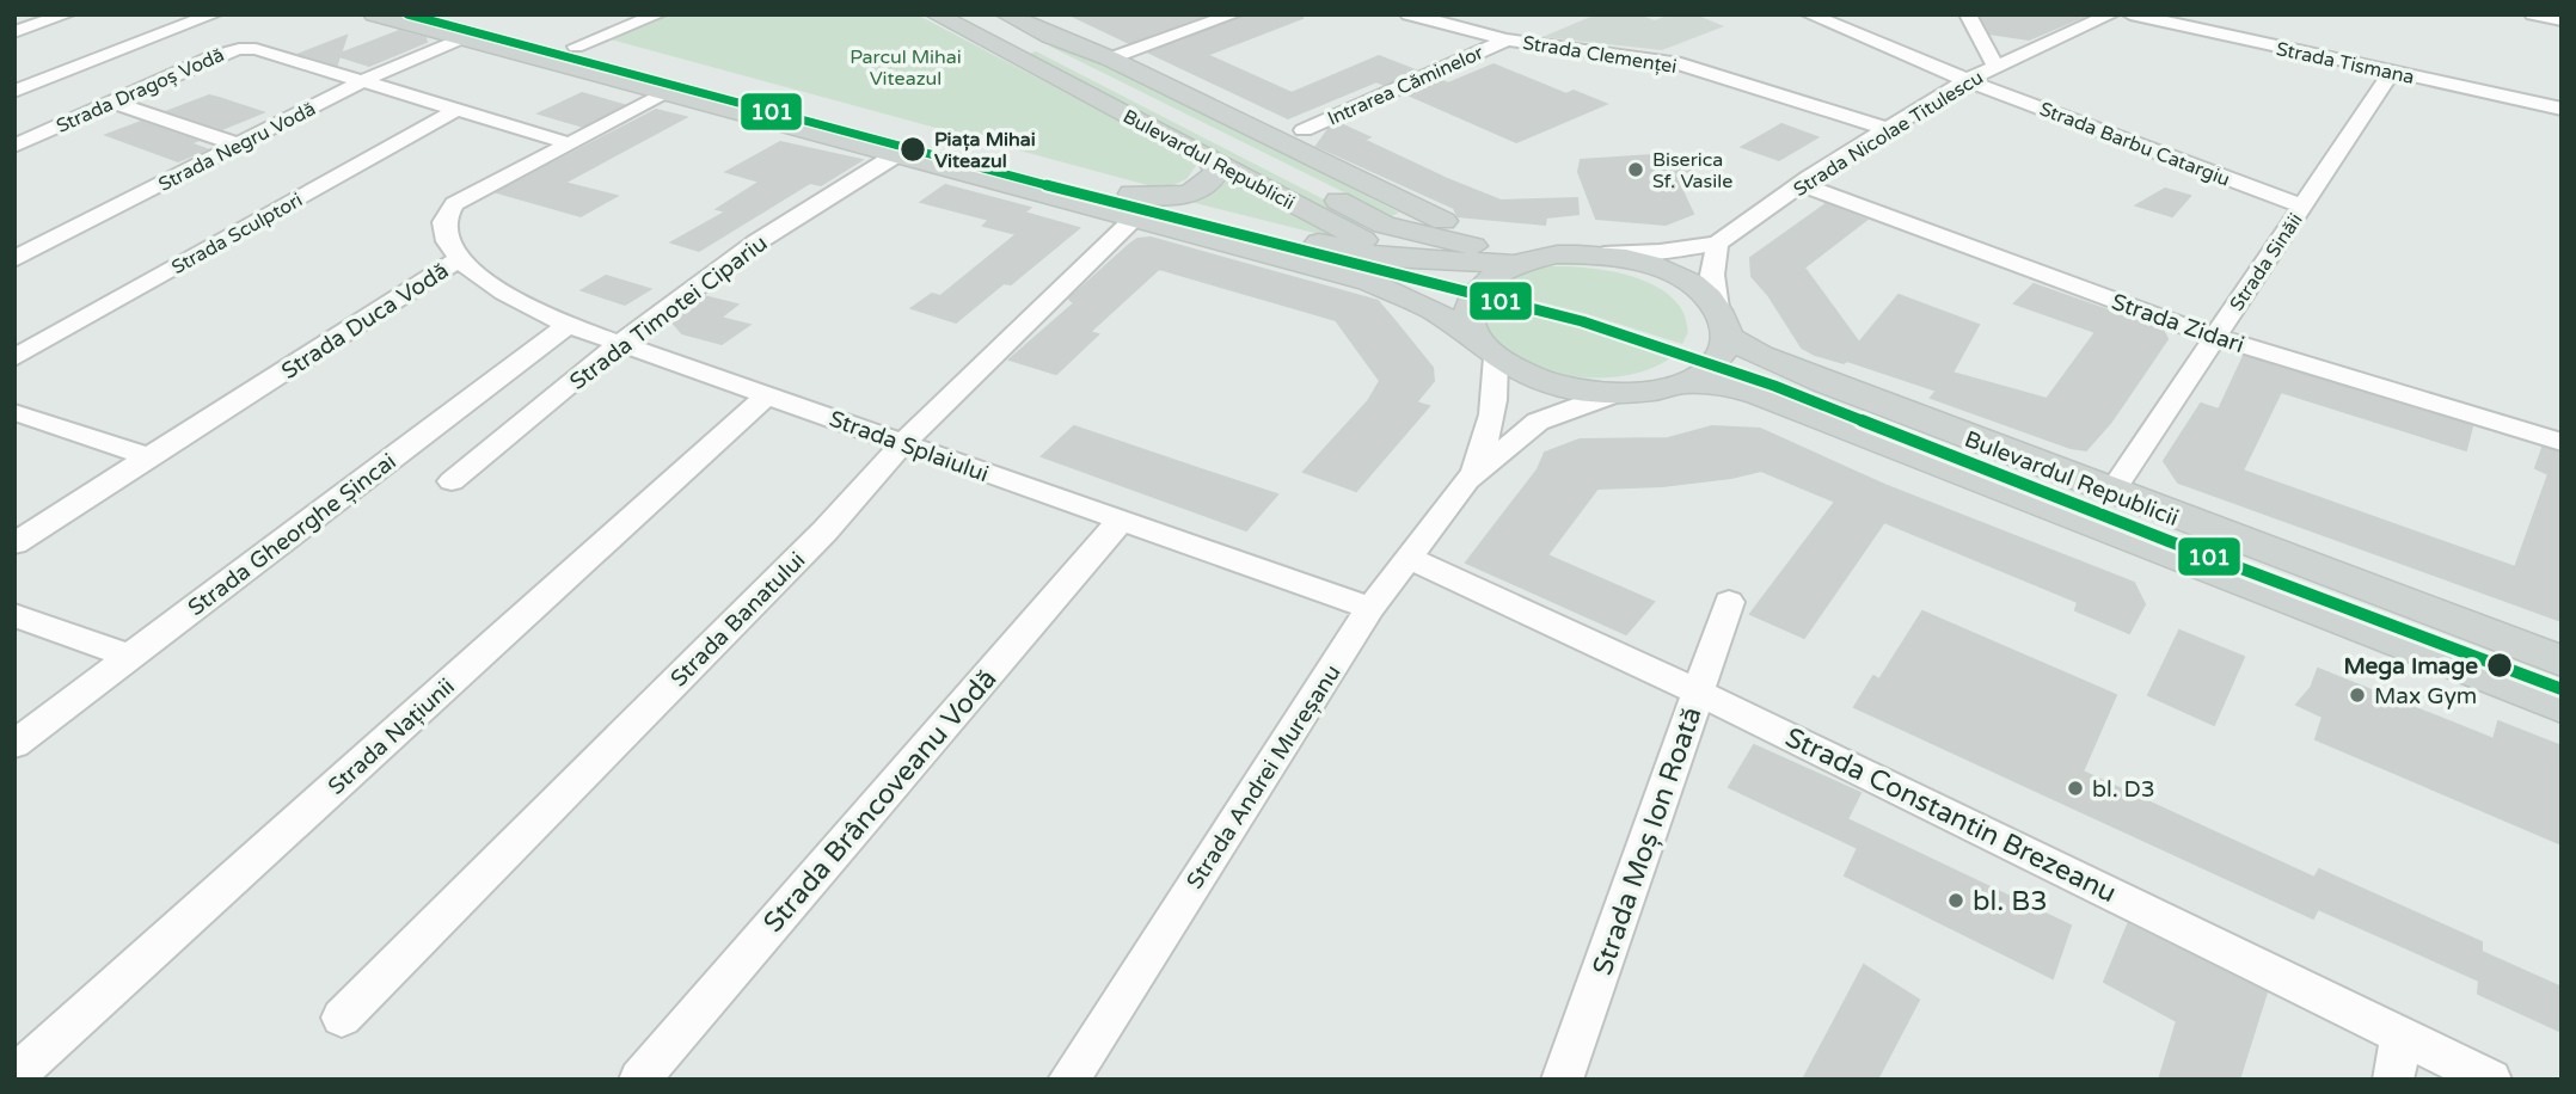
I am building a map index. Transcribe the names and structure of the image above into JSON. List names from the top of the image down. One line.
{"streets":{"main road":["Bulevardul Republicii"],"street":["Strada Clemenței","Strada Tismana","Intrarea Căminelor","Strada Dragoș Vodă","Strada Nicolae Titulescu","Strada Barbu Catargiu","Strada Negru Vodă","Strada Sculptori","Strada Sinăii","Strada Timotei Cipariu","Strada Duca Vodă","Strada Zidari","Strada Splaiului","Strada Gheorghe Șincai","Strada Banatului","Strada Națiunii","Strada Andrei Mureșanu","Strada Brâncoveanu Vodă","Strada Constantin Brezeanu","Strada Moș Ion Roată"]},"crossings":[["Strada Clemenței","Intrarea Căminelor"],["Strada Clemenței","Strada Nicolae Titulescu"],["Strada Tismana","Strada Sinăii"],["Strada Dragoș Vodă","Strada Negru Vodă"],["Strada Nicolae Titulescu","Strada Barbu Catargiu"],["Strada Nicolae Titulescu","Strada Zidari"],["Strada Barbu Catargiu","Strada Sinăii"],["Bulevardul Republicii","Strada Sinăii"],["Bulevardul Republicii","Strada Andrei Mureșanu"],["Strada Sinăii","Strada Zidari"],["Strada Timotei Cipariu","Strada Splaiului"],["Strada Duca Vodă","Strada Splaiului"],["Strada Splaiului","Strada Gheorghe Șincai"],["Strada Splaiului","Strada Banatului"],["Strada Splaiului","Strada Națiunii"],["Strada Splaiului","Strada Andrei Mureșanu"],["Strada Splaiului","Strada Brâncoveanu Vodă"],["Strada Andrei Mureșanu","Strada Constantin Brezeanu"],["Strada Constantin Brezeanu","Strada Moș Ion Roată"]],"parks":["Parcul Mihai Viteazul"],"places":["Piața Mihai Viteazul","Biserica Sf. Vasile","Mega Image","Max Gym","bl. D3","bl. B3"],"lines":["transit line 101"]}
